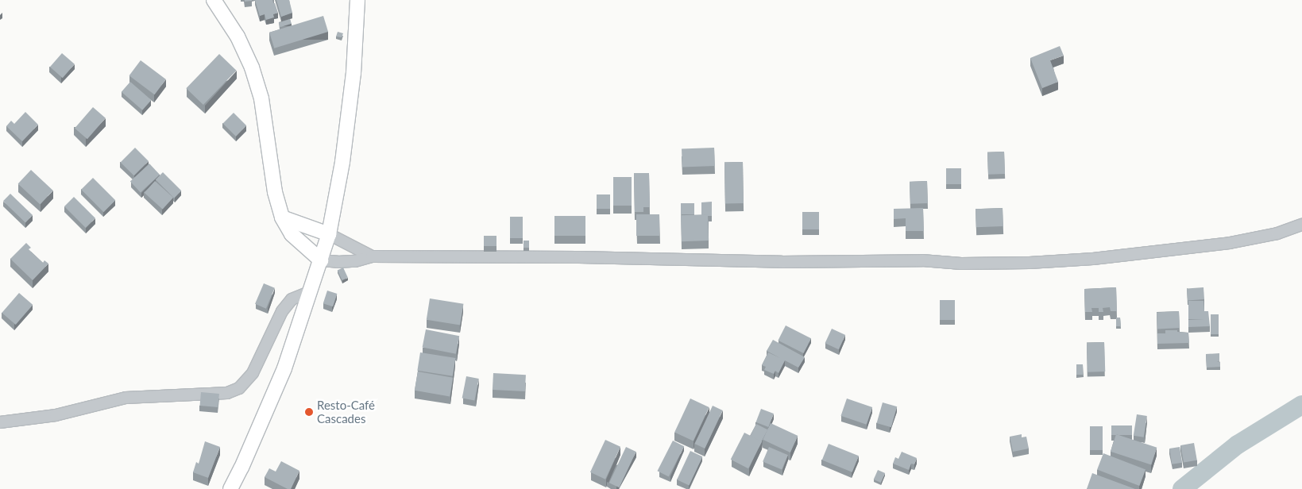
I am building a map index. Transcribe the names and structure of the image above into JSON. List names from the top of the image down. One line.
{"places":["Resto-Café Cascades"]}
